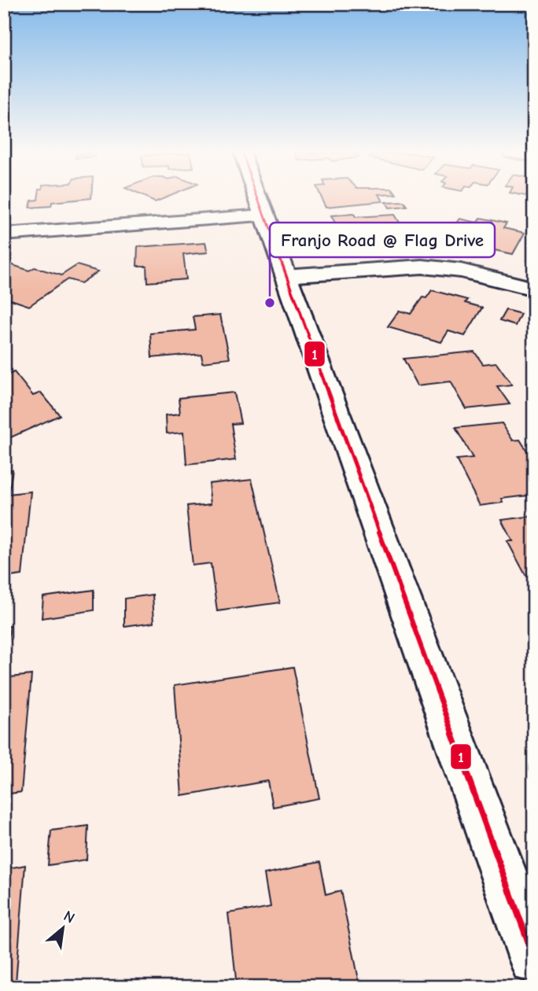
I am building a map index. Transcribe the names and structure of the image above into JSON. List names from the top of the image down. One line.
{"places":["Franjo Road @ Flag Drive"],"lines":["transit line 1"],"north":"top right"}
